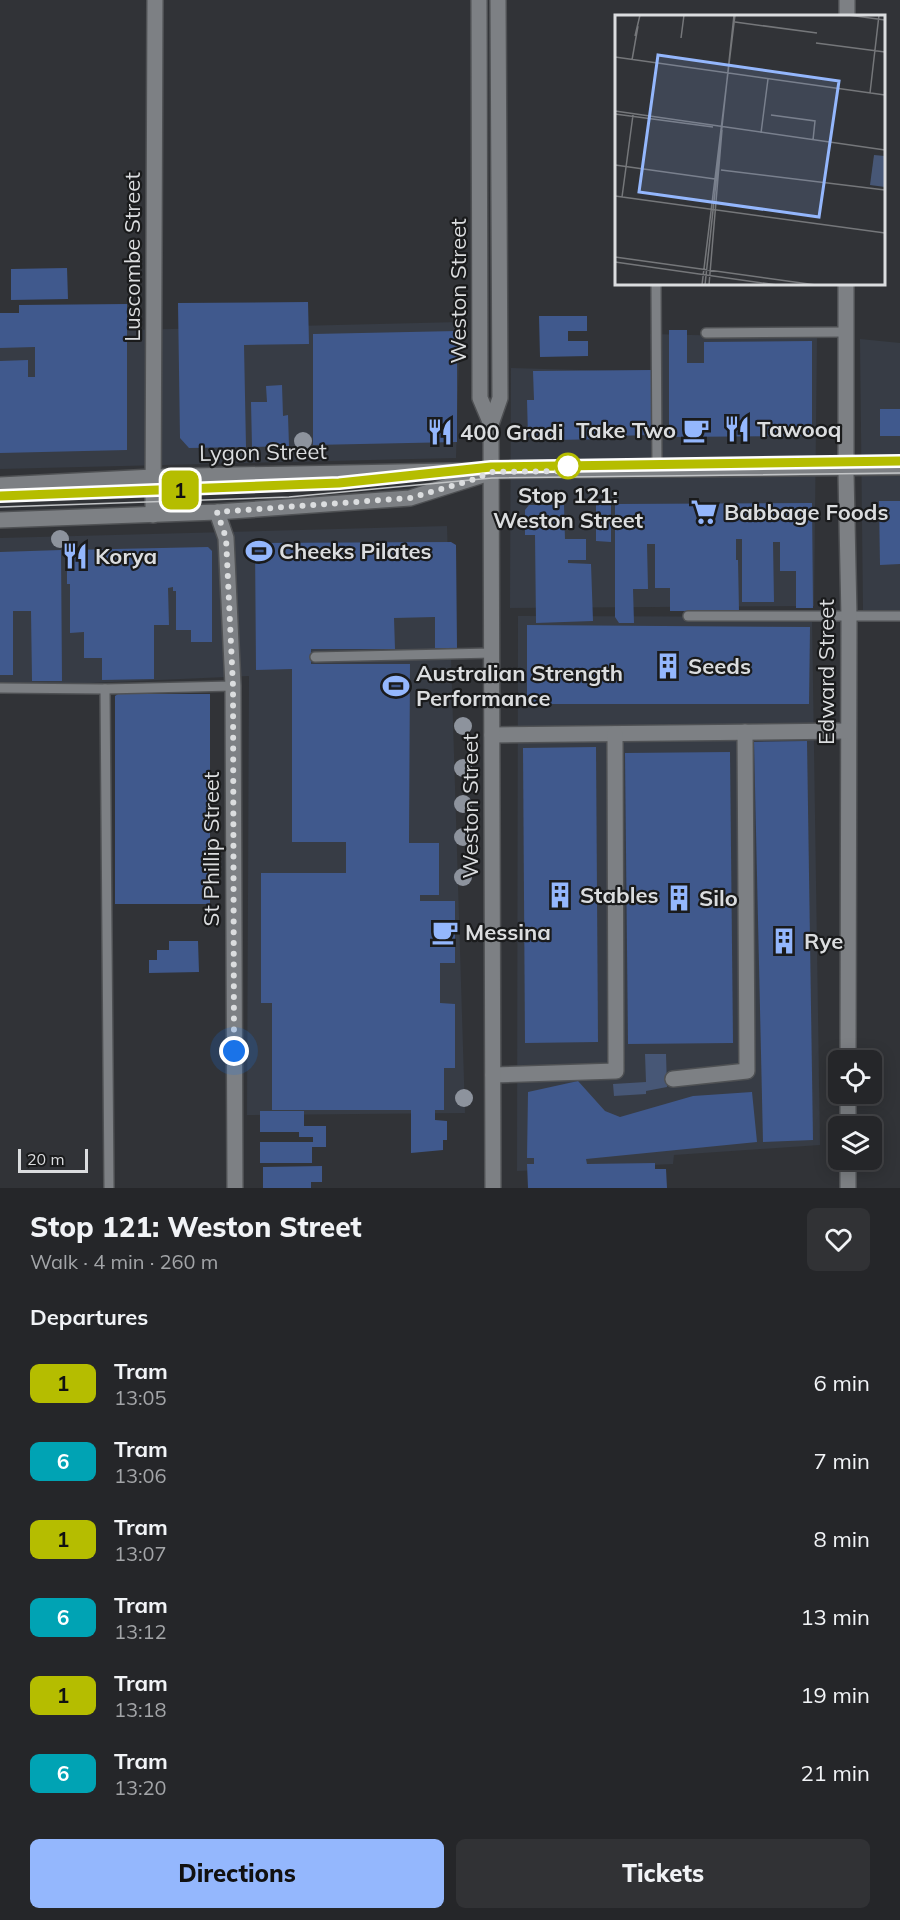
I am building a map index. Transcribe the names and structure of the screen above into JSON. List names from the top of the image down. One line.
{"streets":{"street":["Luscombe Street","Weston Street","Lygon Street","Edward Street","St Phillip Street"]},"crossings":[["Luscombe Street","Lygon Street"],["Weston Street","Lygon Street"],["Lygon Street","Edward Street"],["Lygon Street","St Phillip Street"]],"places":{"restaurant":["Tawooq","400 Gradi","Korya"],"cafe":["Take Two","Messina"],"other":["Stop 121: Weston Street"],"supermarket":["Babbage Foods"],"sports":["Cheeks Pilates","Australian Strength Performance"],"building":["Seeds","Stables","Silo","Rye"]},"lines":["tram line 1"],"scale_bar":"20 m","page":{"on_map":"1","scale":"20 m","heading":[["Stop 121: Weston Street","Walk · 4 min · 260 m"],"Departures"],"list":[{"mark":"1","name":"Tram","note":"13:05","value":"6 min"},{"mark":"6","name":"Tram","note":"13:06","value":"7 min"},{"mark":"1","name":"Tram","note":"13:07","value":"8 min"},{"mark":"6","name":"Tram","note":"13:12","value":"13 min"},{"mark":"1","name":"Tram","note":"13:18","value":"19 min"},{"mark":"6","name":"Tram","note":"13:20","value":"21 min"}],"buttons":["Directions","Tickets"]}}
